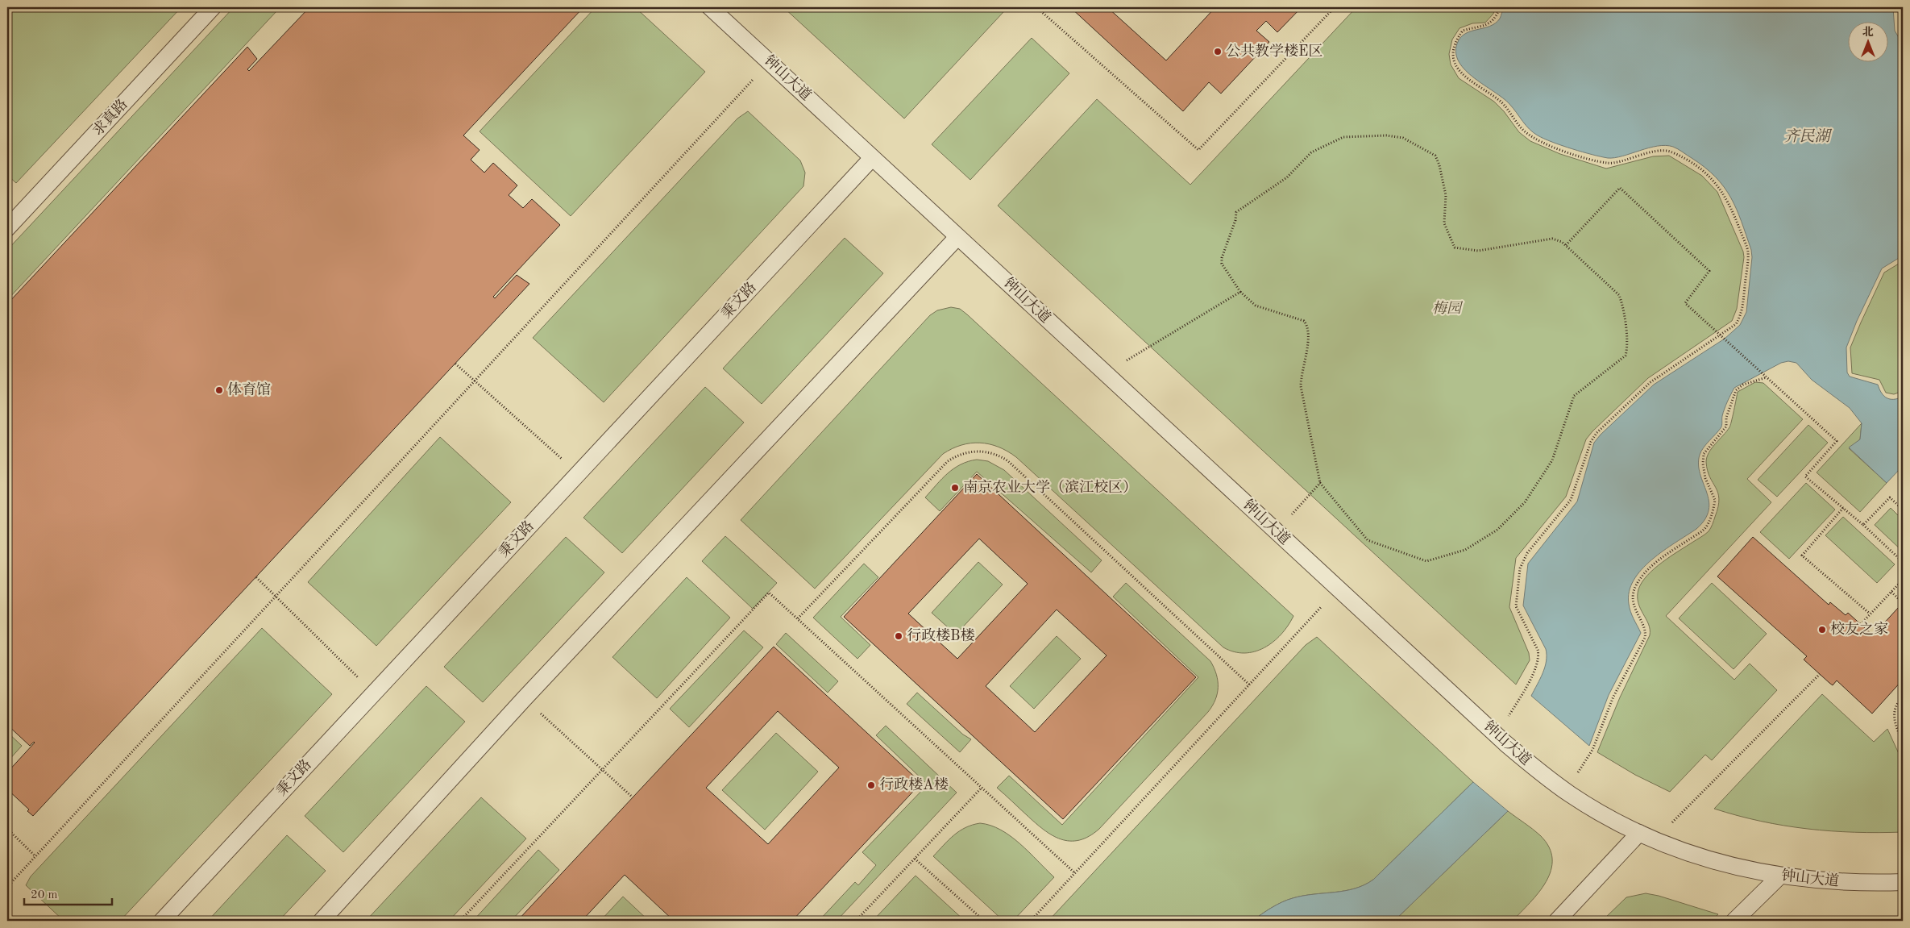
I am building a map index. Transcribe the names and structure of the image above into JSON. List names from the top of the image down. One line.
{"streets":{"lane":["钟山大道","求真路","秉文路"]},"crossings":[["钟山大道","秉文路"]],"water":["齐民湖"],"parks":["梅园"],"places":["公共教学楼E区","体育馆","南京农业大学（滨江校区）","校友之家","行政楼B楼","行政楼A楼"],"scale_bar":"20 m","north":"top"}
